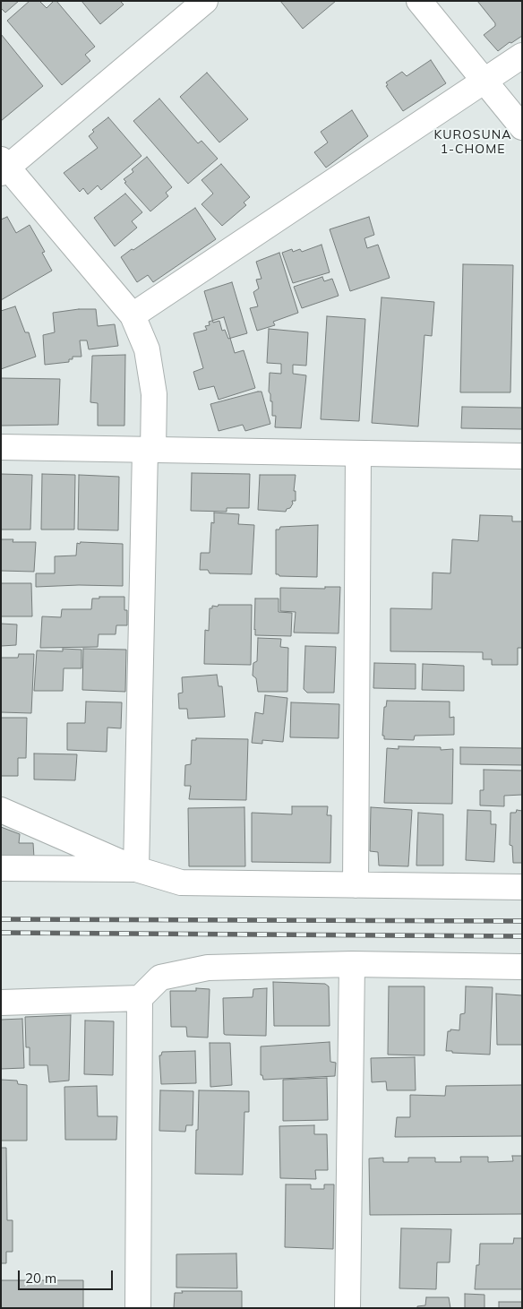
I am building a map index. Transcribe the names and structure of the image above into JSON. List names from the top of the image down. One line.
{"districts":["KUROSUNA 1-CHOME"],"scale_bar":"20 m"}
